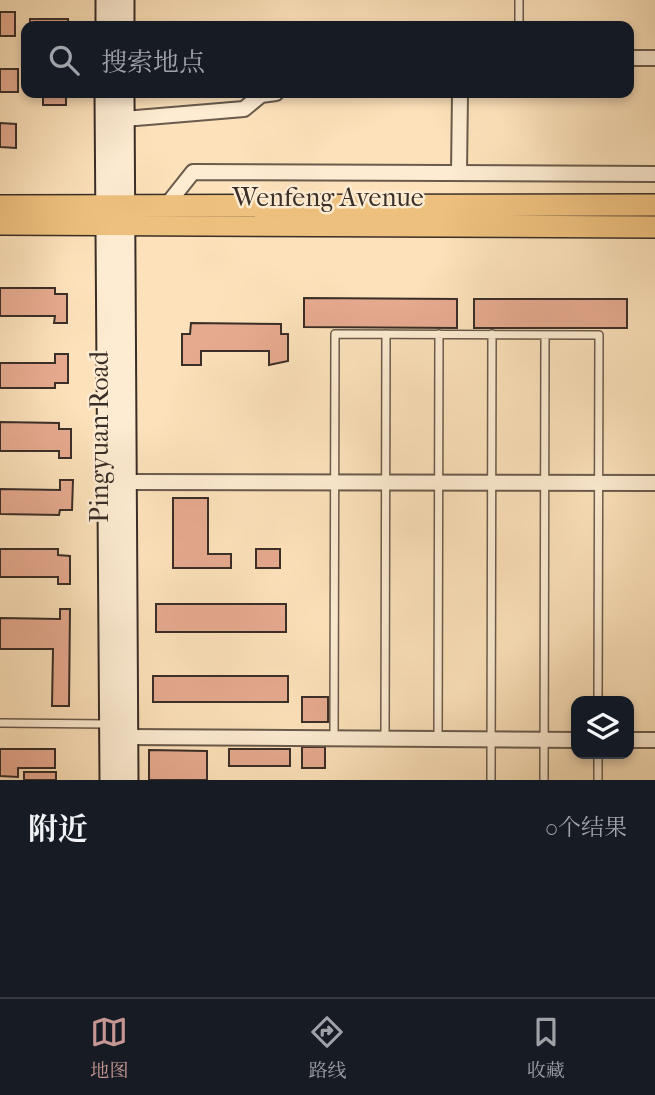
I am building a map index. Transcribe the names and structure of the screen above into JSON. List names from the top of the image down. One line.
{"streets":{"main road":["Wenfeng Avenue","Pingyuan Road"]},"crossings":[["Wenfeng Avenue","Pingyuan Road"]],"page":{"search":"搜索地点","heading":["附近","0个结果"],"nav":["地图","路线","收藏"]}}
